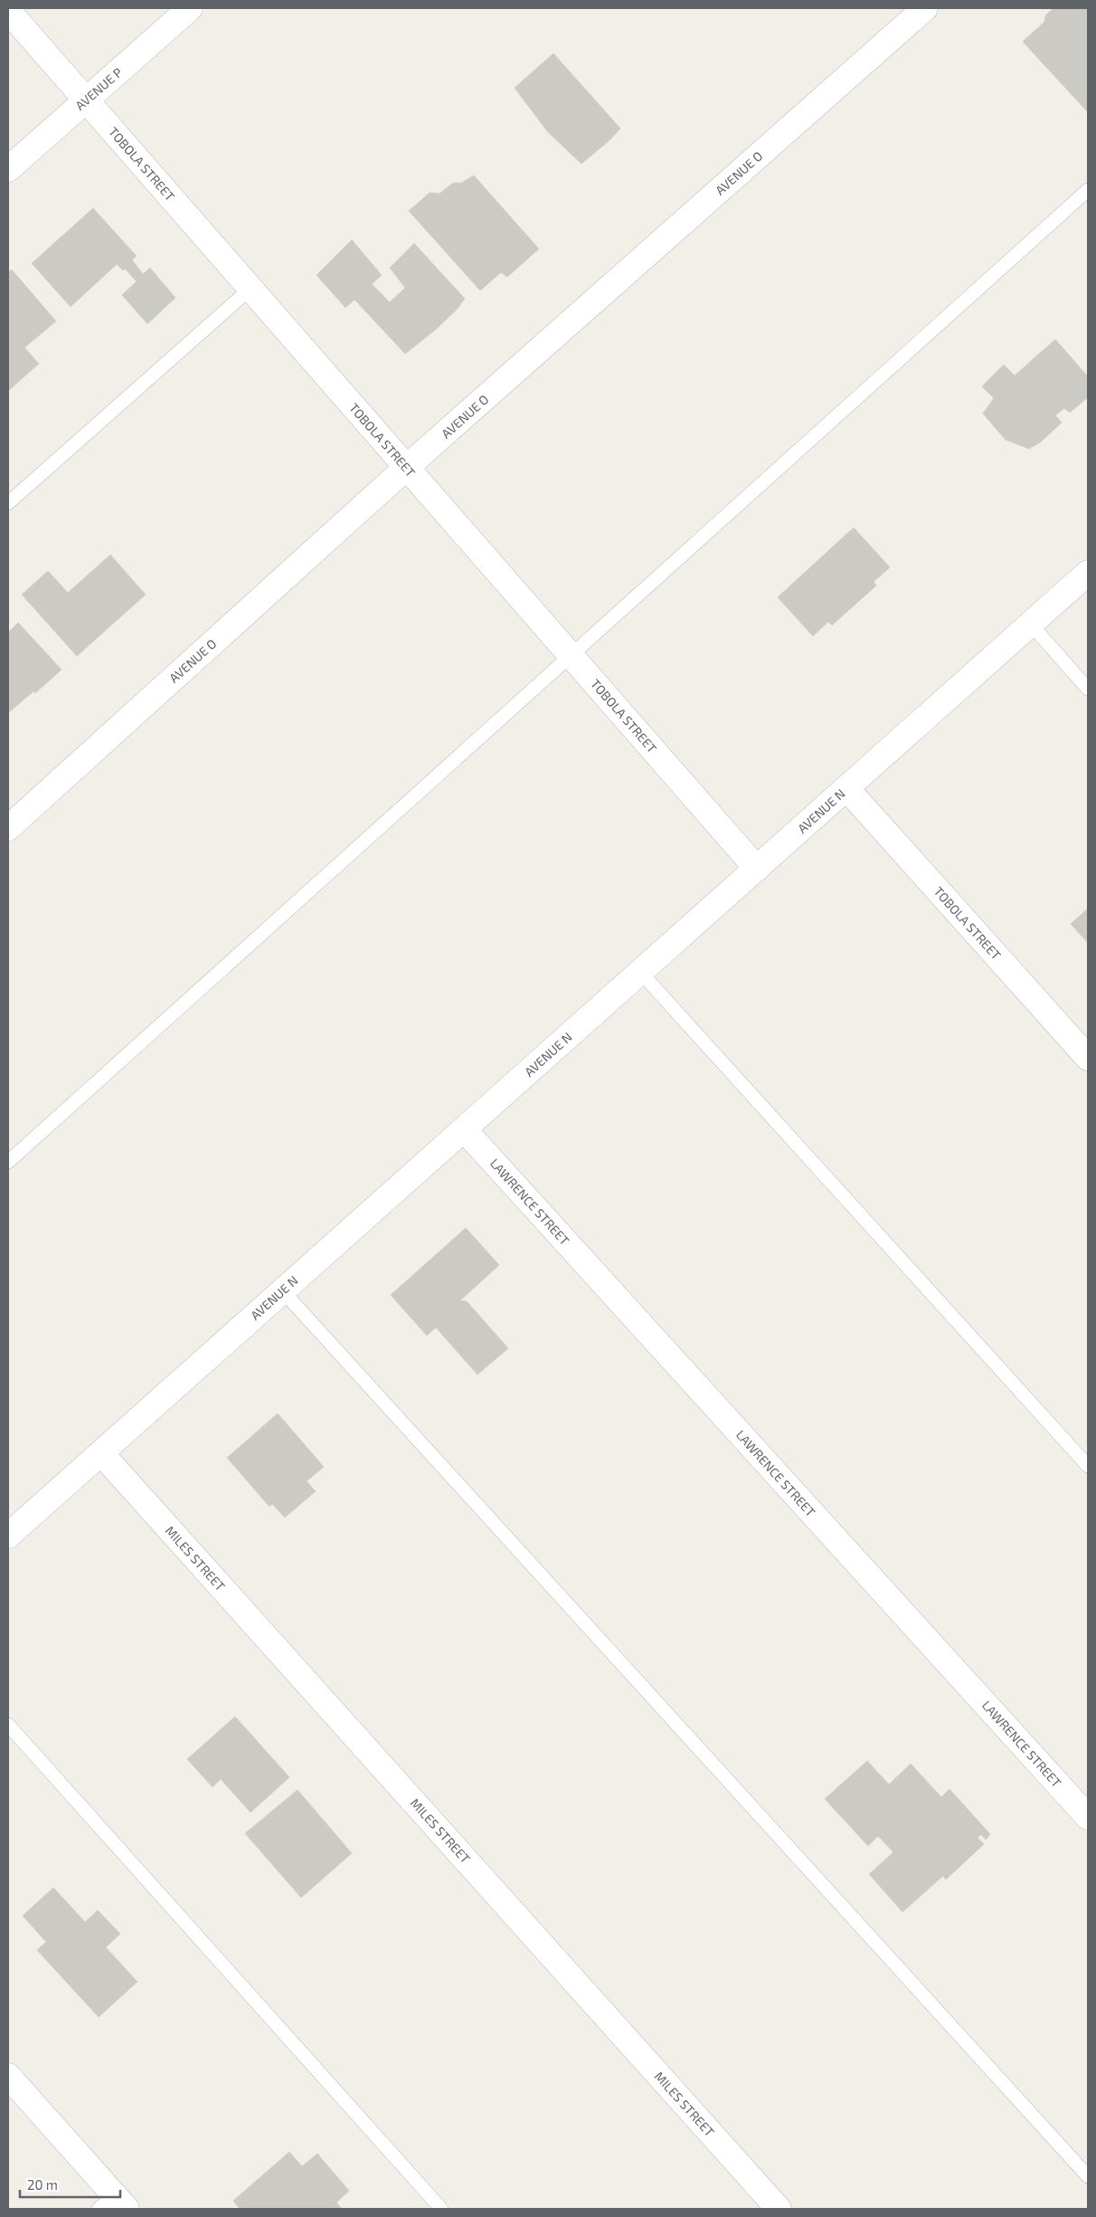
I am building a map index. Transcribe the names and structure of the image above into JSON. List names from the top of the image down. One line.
{"streets":{"street":["AVENUE P","TOBOLA STREET","AVENUE O","AVENUE N","LAWRENCE STREET","MILES STREET"]},"crossings":[["AVENUE P","TOBOLA STREET"],["TOBOLA STREET","AVENUE O"],["TOBOLA STREET","AVENUE N"],["AVENUE N","LAWRENCE STREET"],["AVENUE N","MILES STREET"]],"scale_bar":"20 m"}
